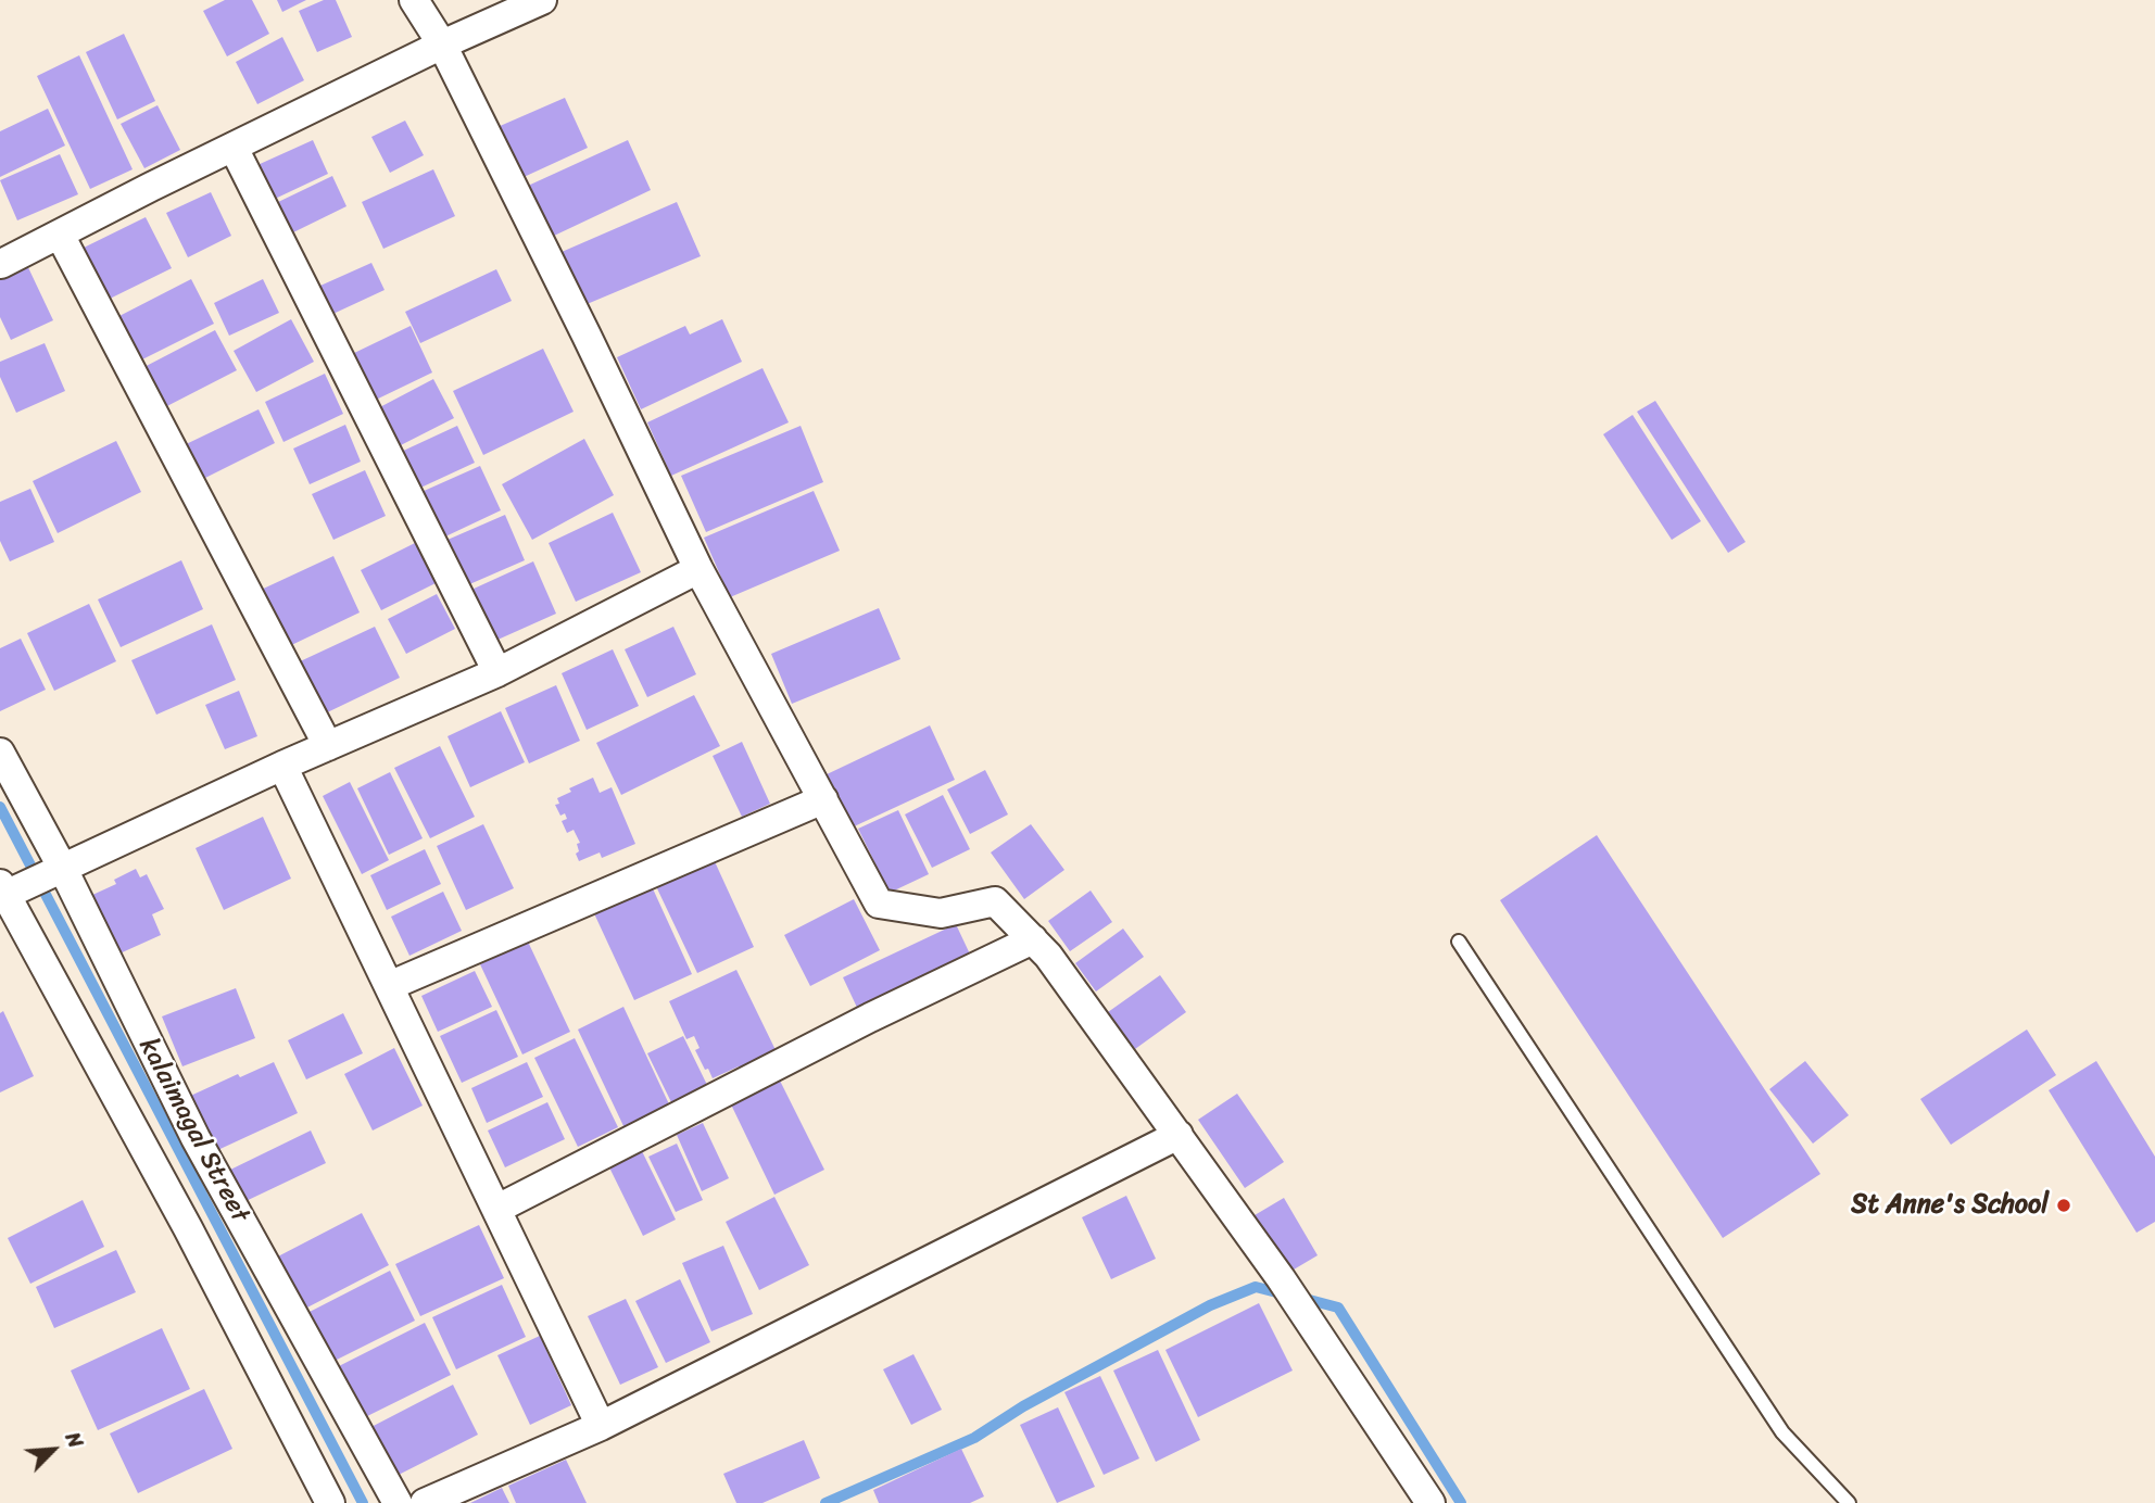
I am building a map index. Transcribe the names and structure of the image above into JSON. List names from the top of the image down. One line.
{"streets":{"street":["kalaimagal Street"]},"places":["St Anne's School"],"north":"top right"}
